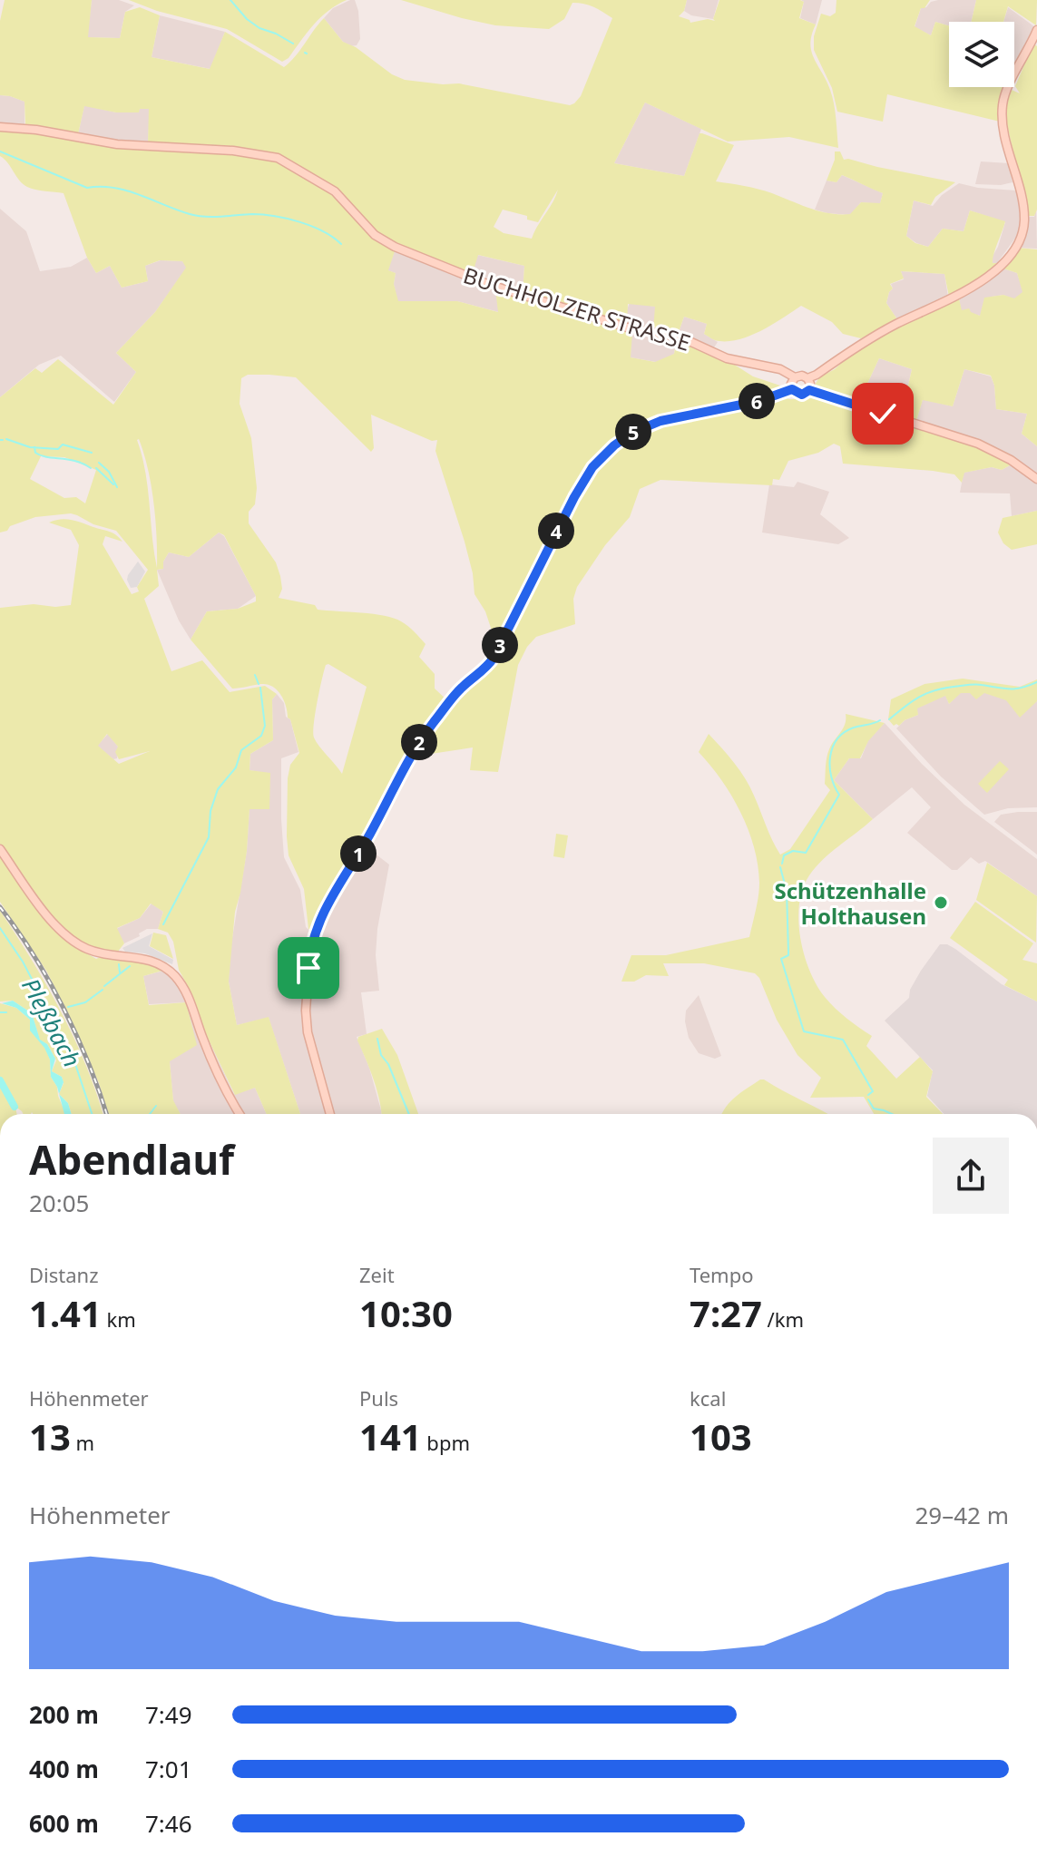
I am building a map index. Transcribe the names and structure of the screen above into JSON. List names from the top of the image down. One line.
{"streets":{"street":["BUCHHOLZER STRASSE"]},"water":["Pleßbach"],"places":["Schützenhalle Holthausen"],"page":{"pins":["6","5","4","3","2","1"],"heading":["Abendlauf","20:05"],"stats":[["Distanz","1.41 km"],["Zeit","10:30"],["Tempo","7:27 /km"],["Höhenmeter","13 m"],["Puls","141 bpm"],["kcal","103"]],"chart":["Höhenmeter","29–42 m"],"list":[{"name":"200 m","note":"7:49"},{"name":"400 m","note":"7:01"},{"name":"600 m","note":"7:46"}]}}
